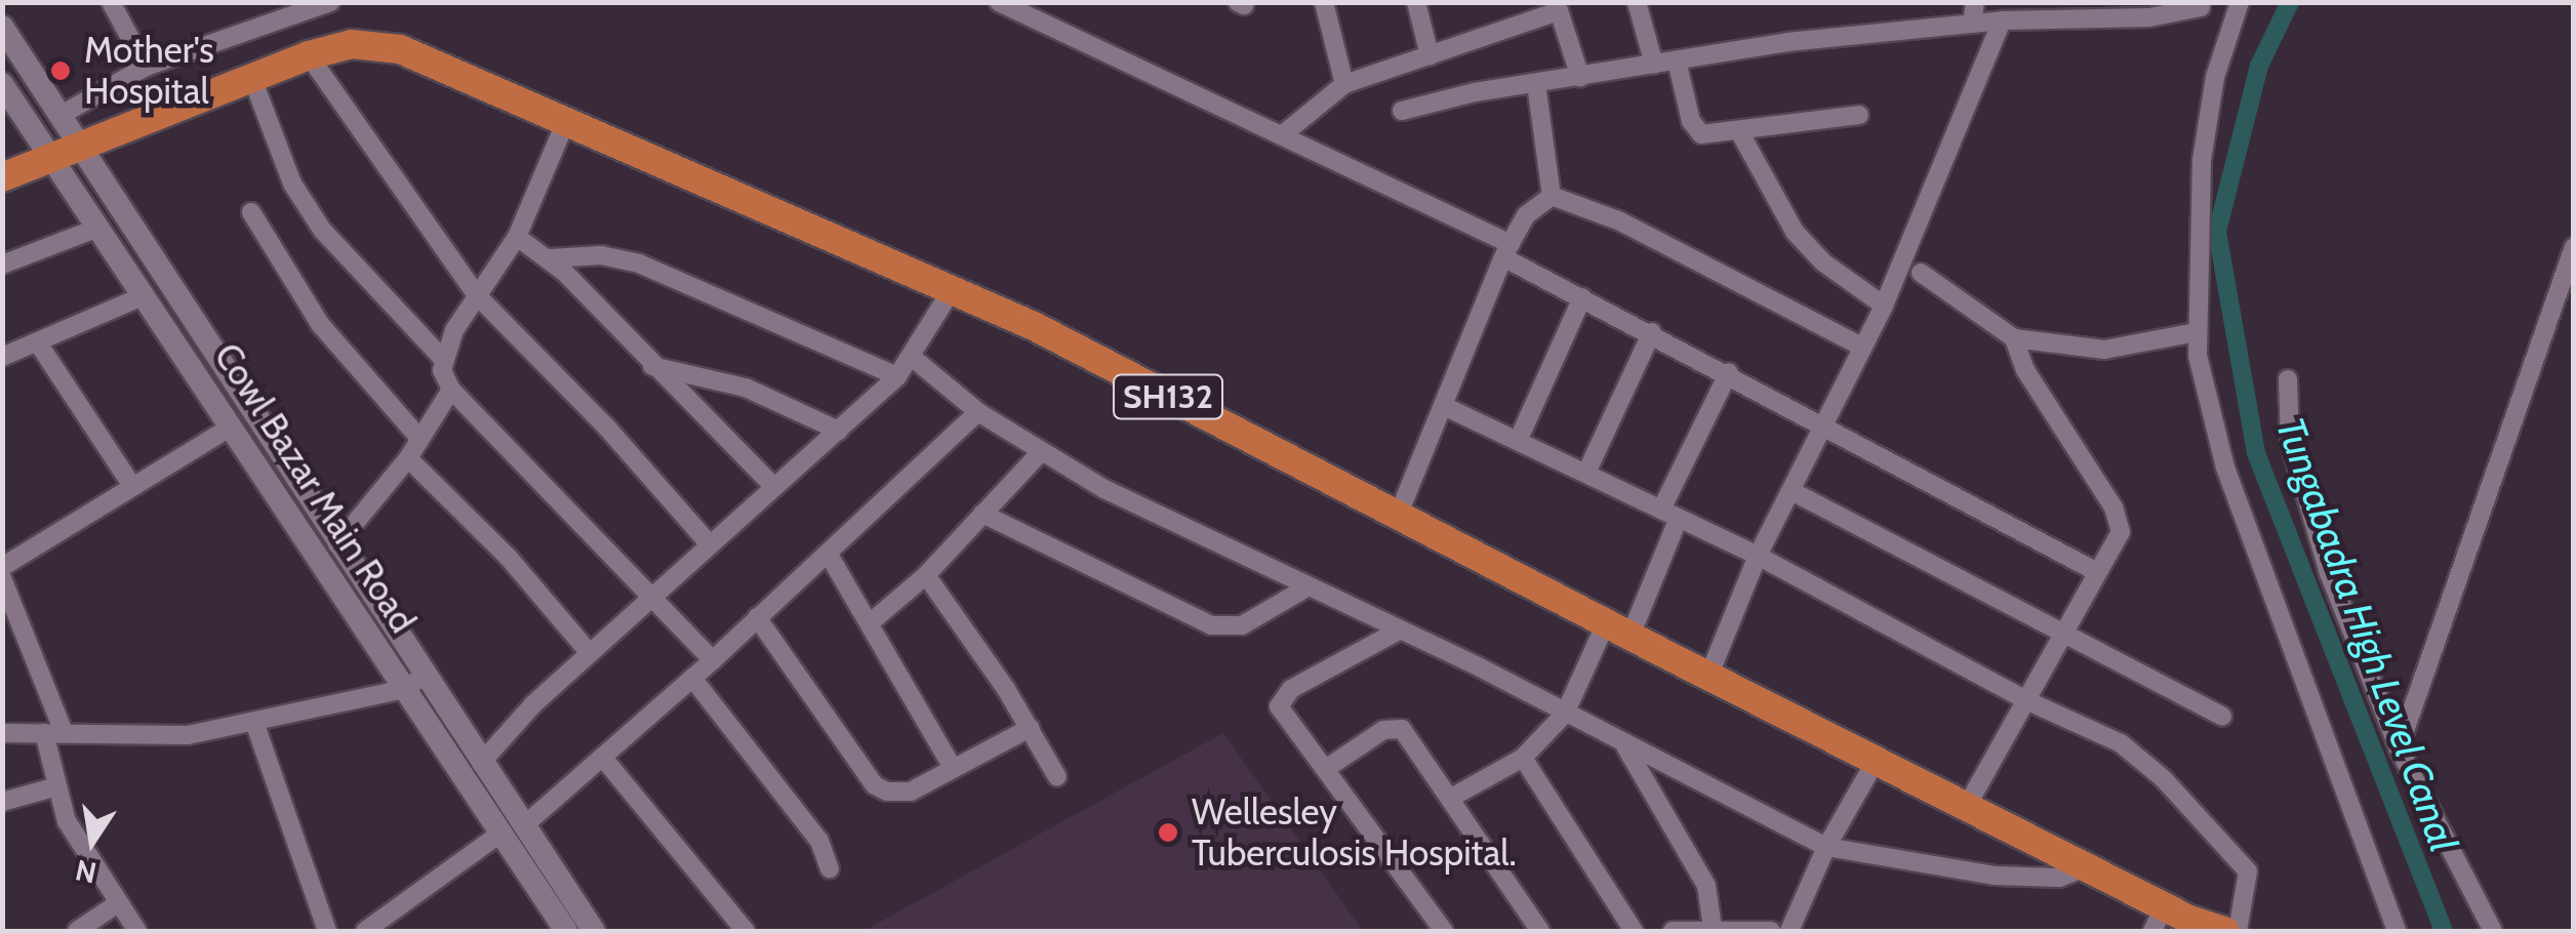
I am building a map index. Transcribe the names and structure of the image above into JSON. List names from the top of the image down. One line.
{"streets":{"main road":["SH132"],"street":["Cowl Bazar Main Road"]},"crossings":[["SH132","Cowl Bazar Main Road"]],"water":["Tungabadra High Level Canal"],"places":["Mother's Hospital","Wellesley Tuberculosis Hospital."],"north":"bottom"}
